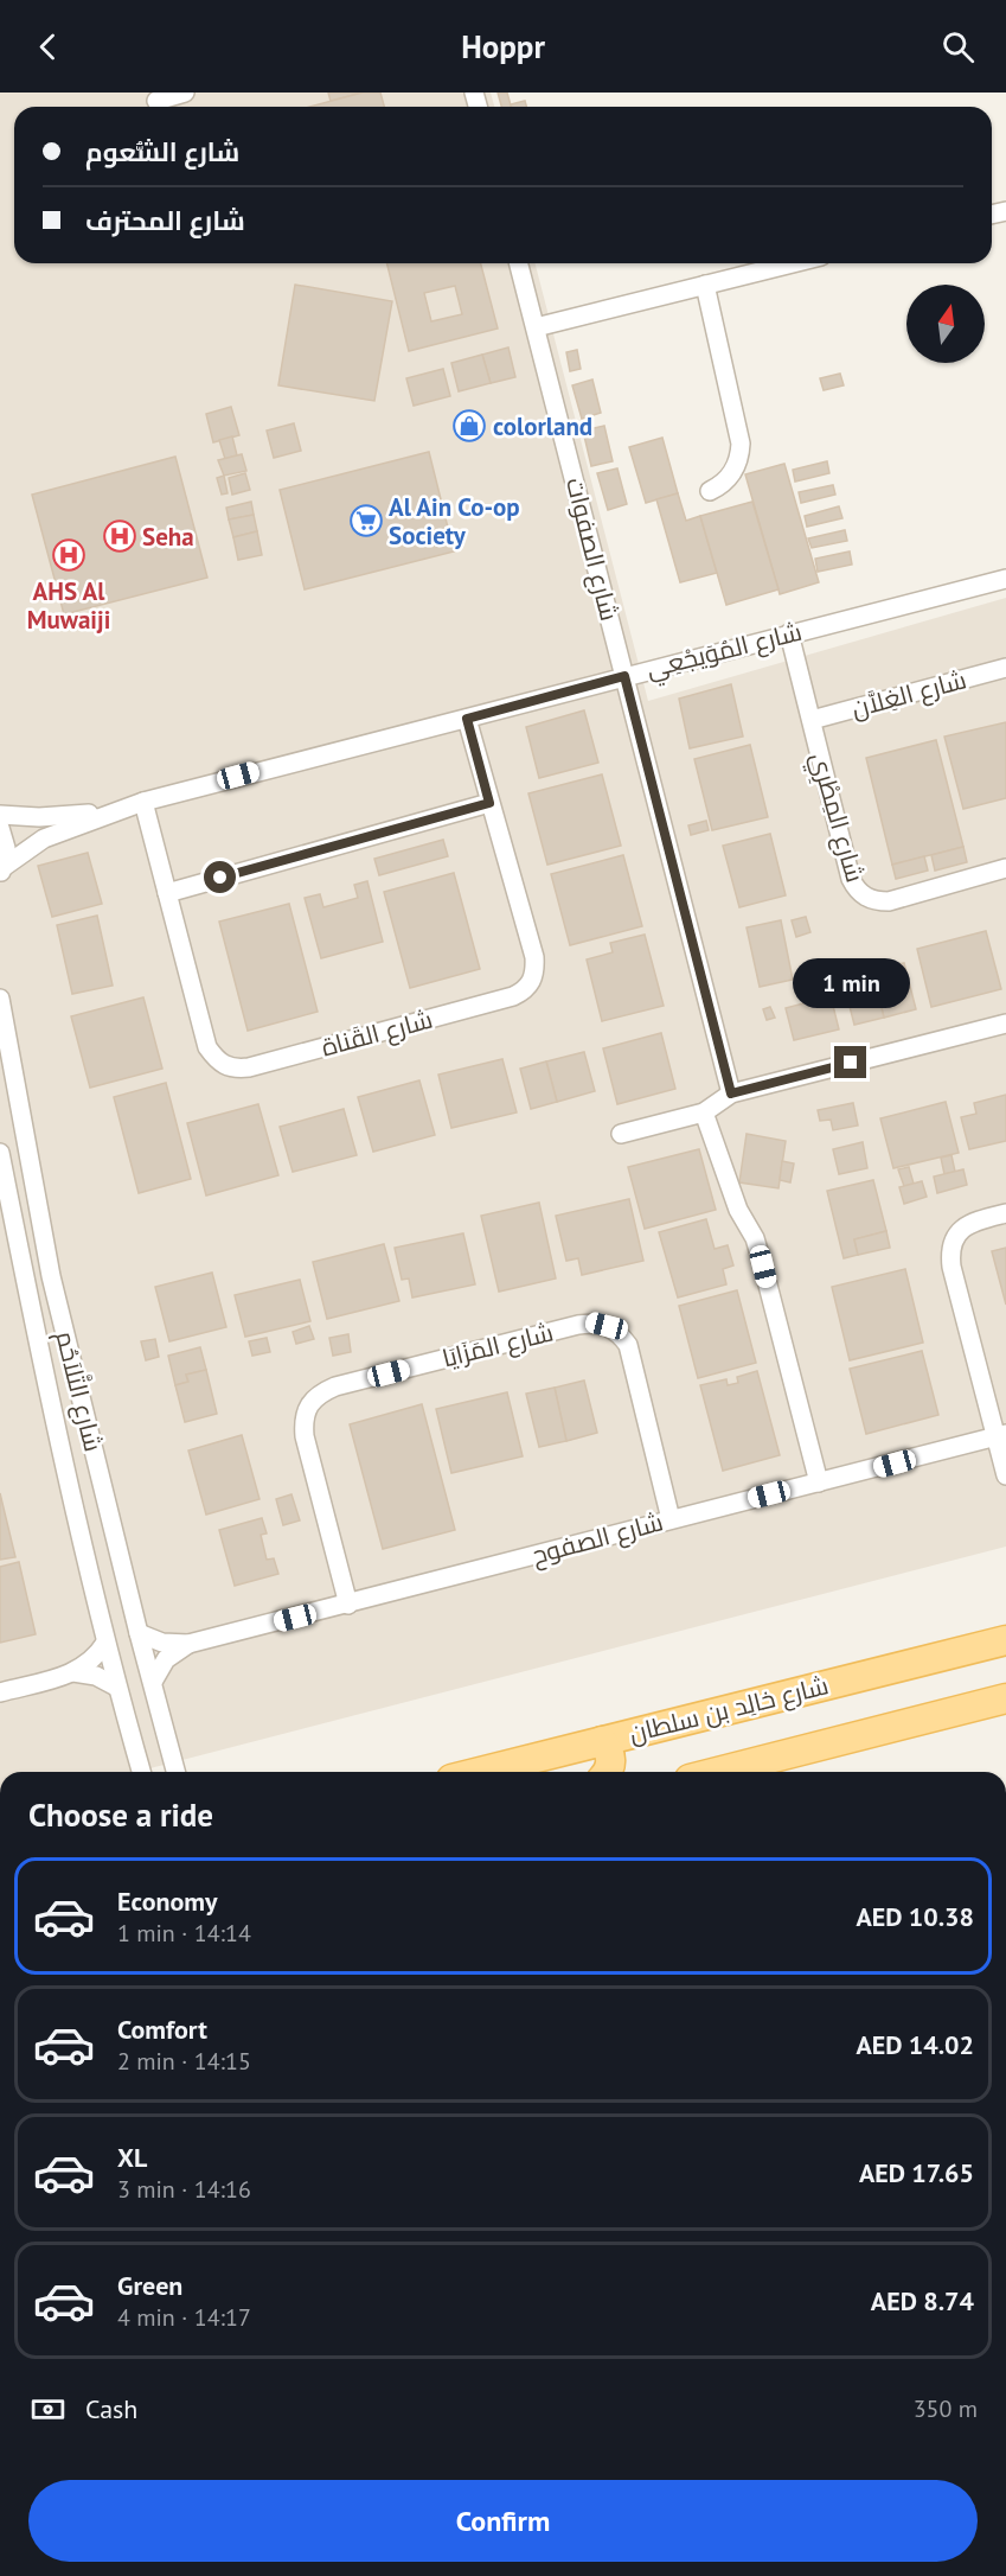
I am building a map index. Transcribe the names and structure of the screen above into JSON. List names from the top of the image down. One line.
{"streets":{"main road":["شارع خالِد بن سلطان"],"street":["شارع الصفوات","شارع المُوَيجْعِي","شارع الغِلاَّن","شارع المِطْرِي","شارع القَناة","شارع المَزَايَا","شارع التَّلاَحُم","شارع الصفوح"]},"crossings":[["شارع الصفوات","شارع المُوَيجْعِي"],["شارع المُوَيجْعِي","شارع المِطْرِي"],["شارع المُوَيجْعِي","شارع القَناة"],["شارع الغِلاَّن","شارع المِطْرِي"],["شارع المَزَايَا","شارع الصفوح"],["شارع التَّلاَحُم","شارع الصفوح"]],"places":{"shop":["colorland"],"supermarket":["Al Ain Co-op Society"],"hospital":["Seha","AHS Al Muwaiji"]},"north":"top","page":{"header":"Hoppr","banner":["شارع الشُّعوم","شارع المحترف"],"bubble":"1 min","heading":"Choose a ride","list":[{"name":"Economy","note":"1 min · 14:14","value":"AED 10.38"},{"name":"Comfort","note":"2 min · 14:15","value":"AED 14.02"},{"name":"XL","note":"3 min · 14:16","value":"AED 17.65"},{"name":"Green","note":"4 min · 14:17","value":"AED 8.74"}],"pay":["Cash","350 m"],"buttons":"Confirm"}}
